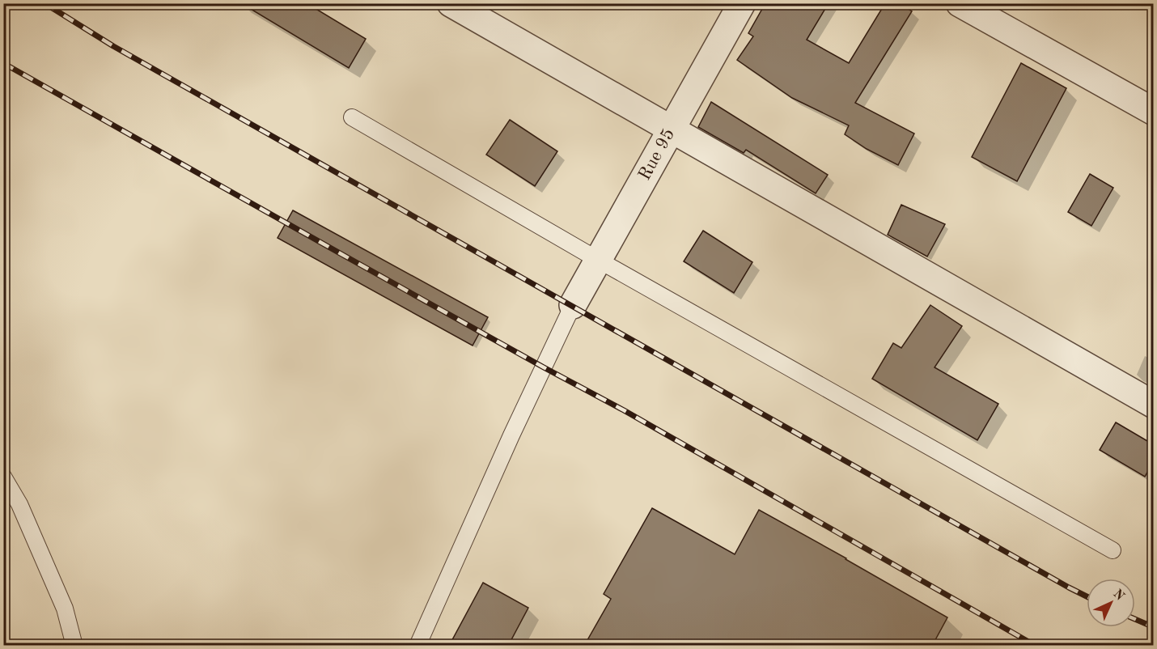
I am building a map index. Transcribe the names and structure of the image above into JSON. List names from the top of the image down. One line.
{"streets":{"street":["Rue 95"]},"north":"top right"}
